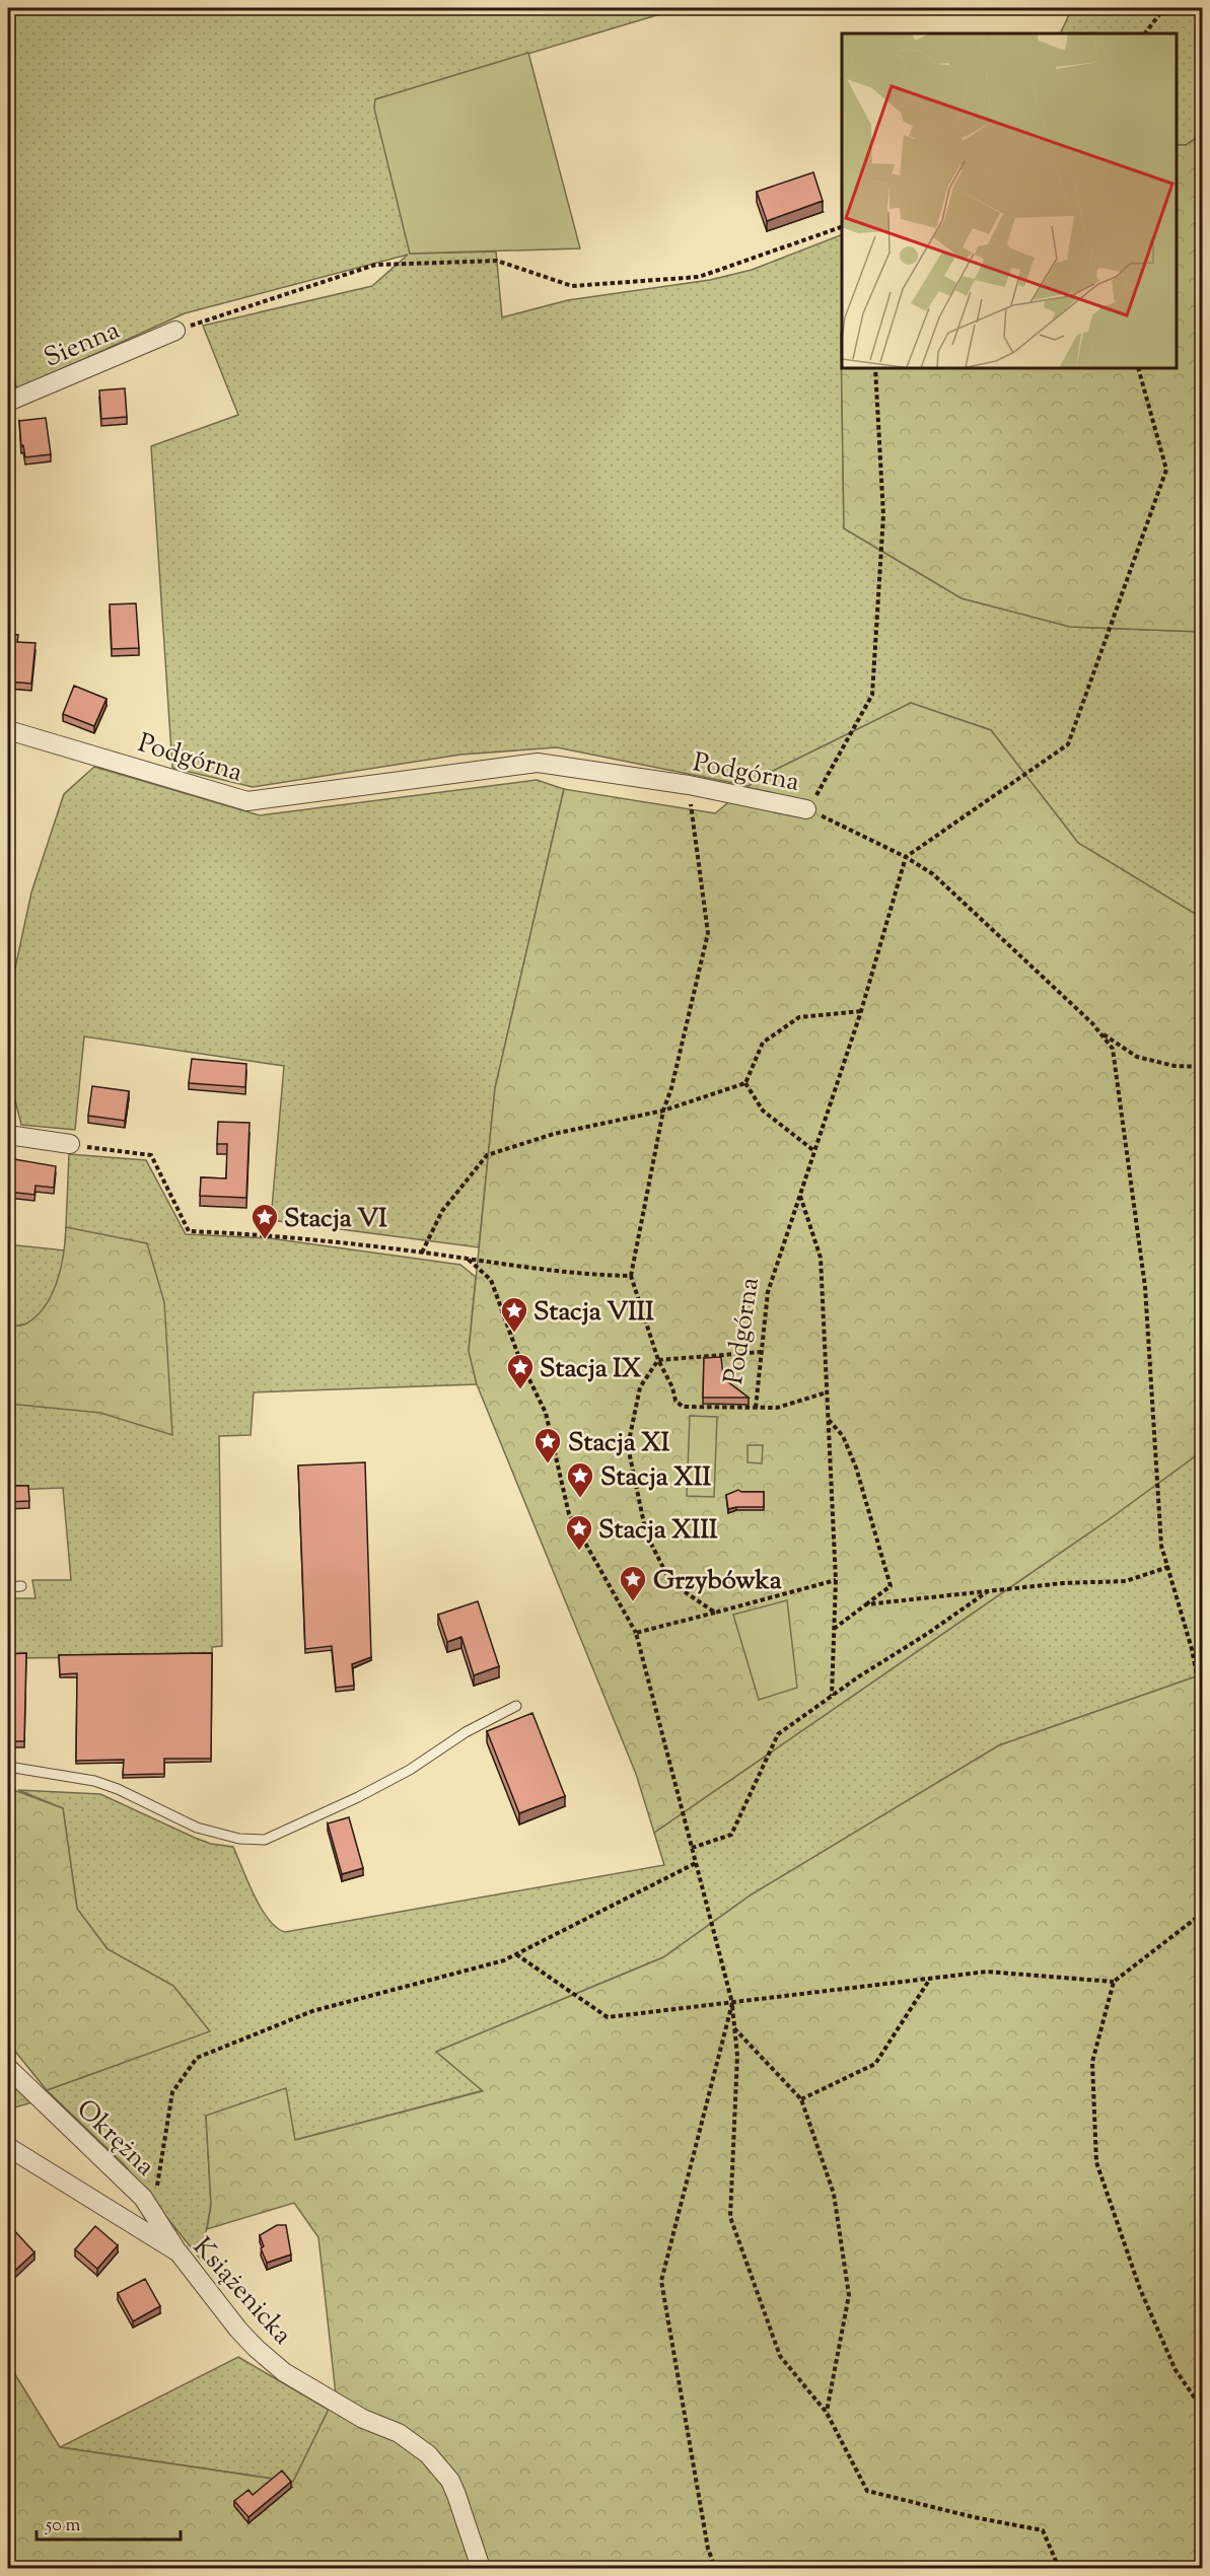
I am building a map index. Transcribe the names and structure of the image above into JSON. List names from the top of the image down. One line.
{"streets":{"street":["Sienna","Podgórna","Okrężna","Książenicka"]},"crossings":[["Okrężna","Książenicka"]],"places":{"place":["Stacja VI","Stacja VIII","Stacja IX","Stacja XI","Stacja XII","Stacja XIII","Grzybówka"]},"scale_bar":"50 m"}
